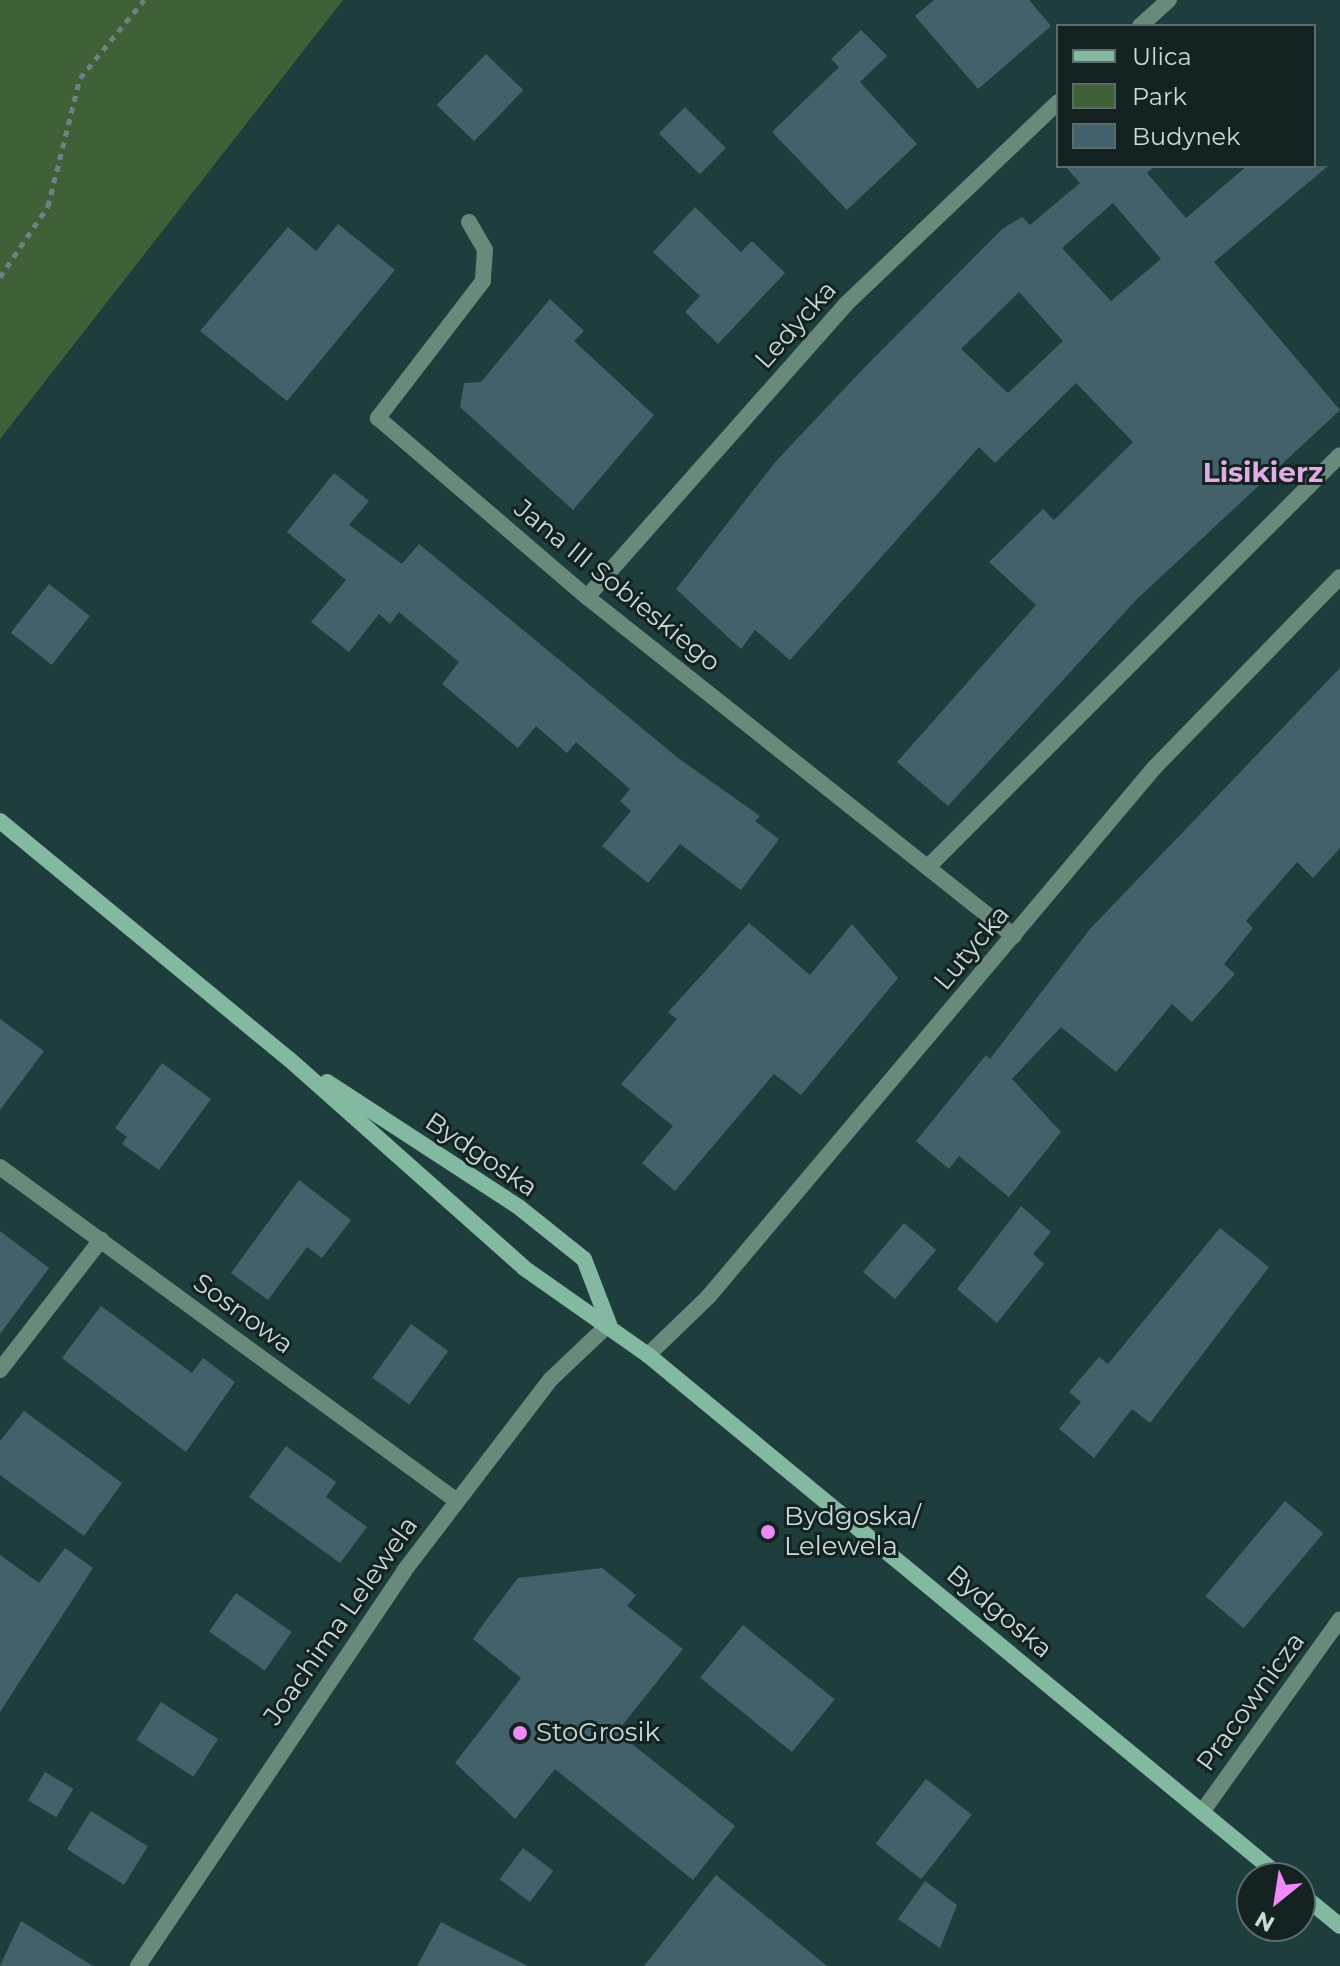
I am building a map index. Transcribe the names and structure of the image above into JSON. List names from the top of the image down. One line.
{"streets":{"street":["Ledycka","Jana III Sobieskiego","Lutycka","Bydgoska","Sosnowa","Joachima Lelewela","Pracownicza"]},"crossings":[["Ledycka","Jana III Sobieskiego"],["Jana III Sobieskiego","Lutycka"],["Lutycka","Bydgoska"],["Bydgoska","Joachima Lelewela"],["Bydgoska","Pracownicza"],["Sosnowa","Joachima Lelewela"]],"districts":["Lisikierz"],"places":["Bydgoska/ Lelewela","StoGrosik"],"legend":["Ulica","Park","Budynek"],"north":"bottom left"}
